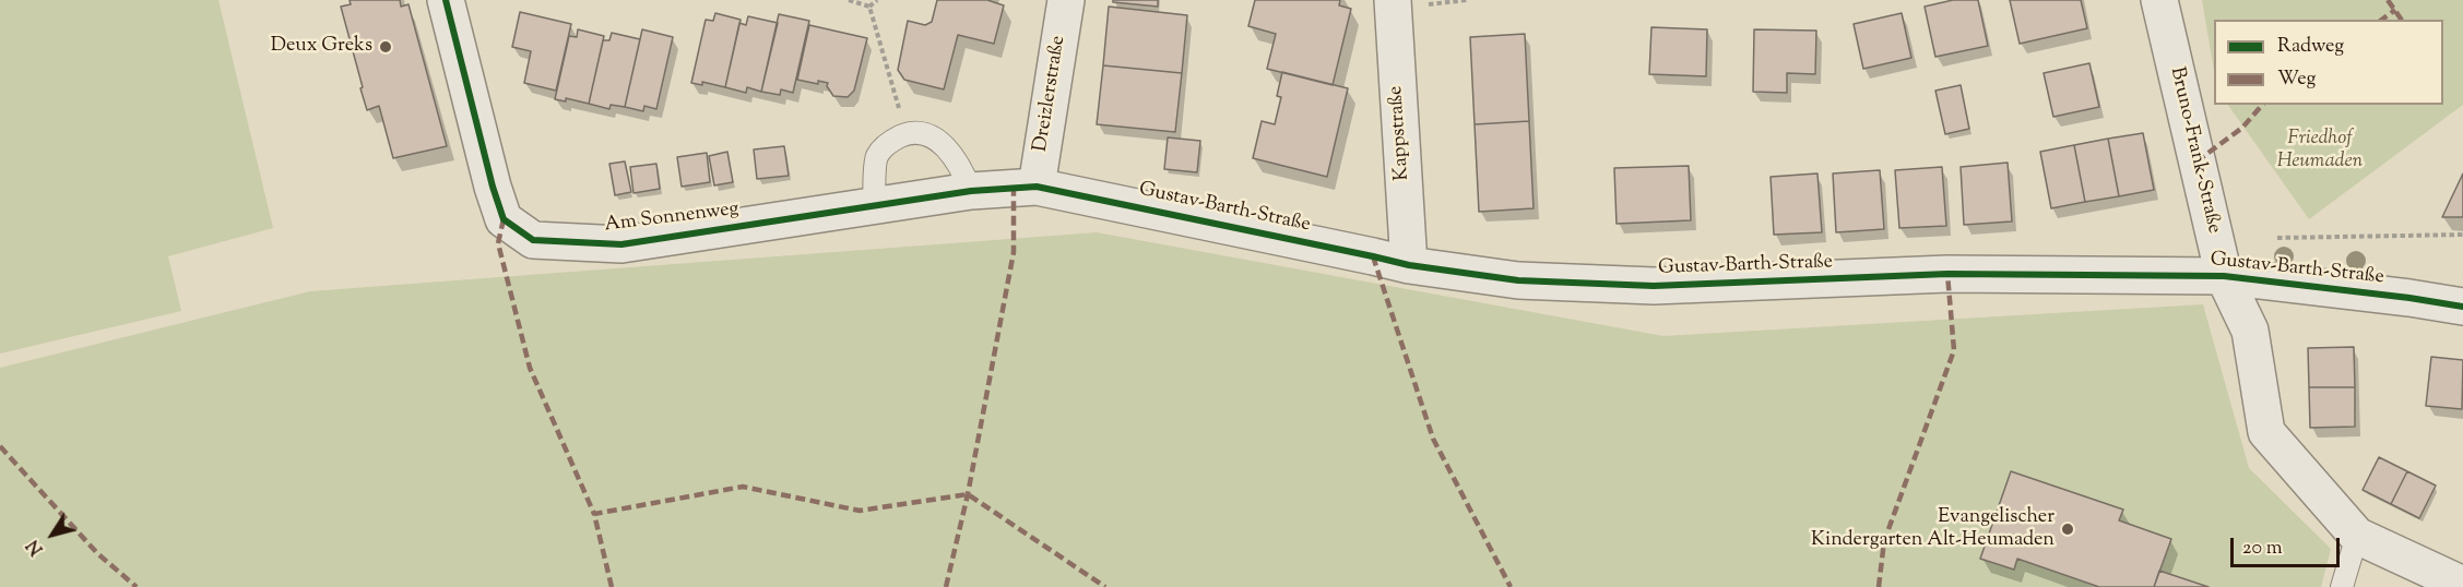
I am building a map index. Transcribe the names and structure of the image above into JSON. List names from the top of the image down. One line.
{"streets":{"street":["Dreizlerstraße","Kappstraße","Bruno-Frank-Straße","Gustav-Barth-Straße","Am Sonnenweg"]},"crossings":[["Dreizlerstraße","Gustav-Barth-Straße"],["Dreizlerstraße","Am Sonnenweg"],["Kappstraße","Gustav-Barth-Straße"],["Bruno-Frank-Straße","Gustav-Barth-Straße"],["Gustav-Barth-Straße","Am Sonnenweg"]],"parks":["Friedhof Heumaden"],"places":["Deux Greks","Evangelischer Kindergarten Alt-Heumaden"],"legend":["Radweg","Weg"],"scale_bar":"20 m","north":"bottom left"}
